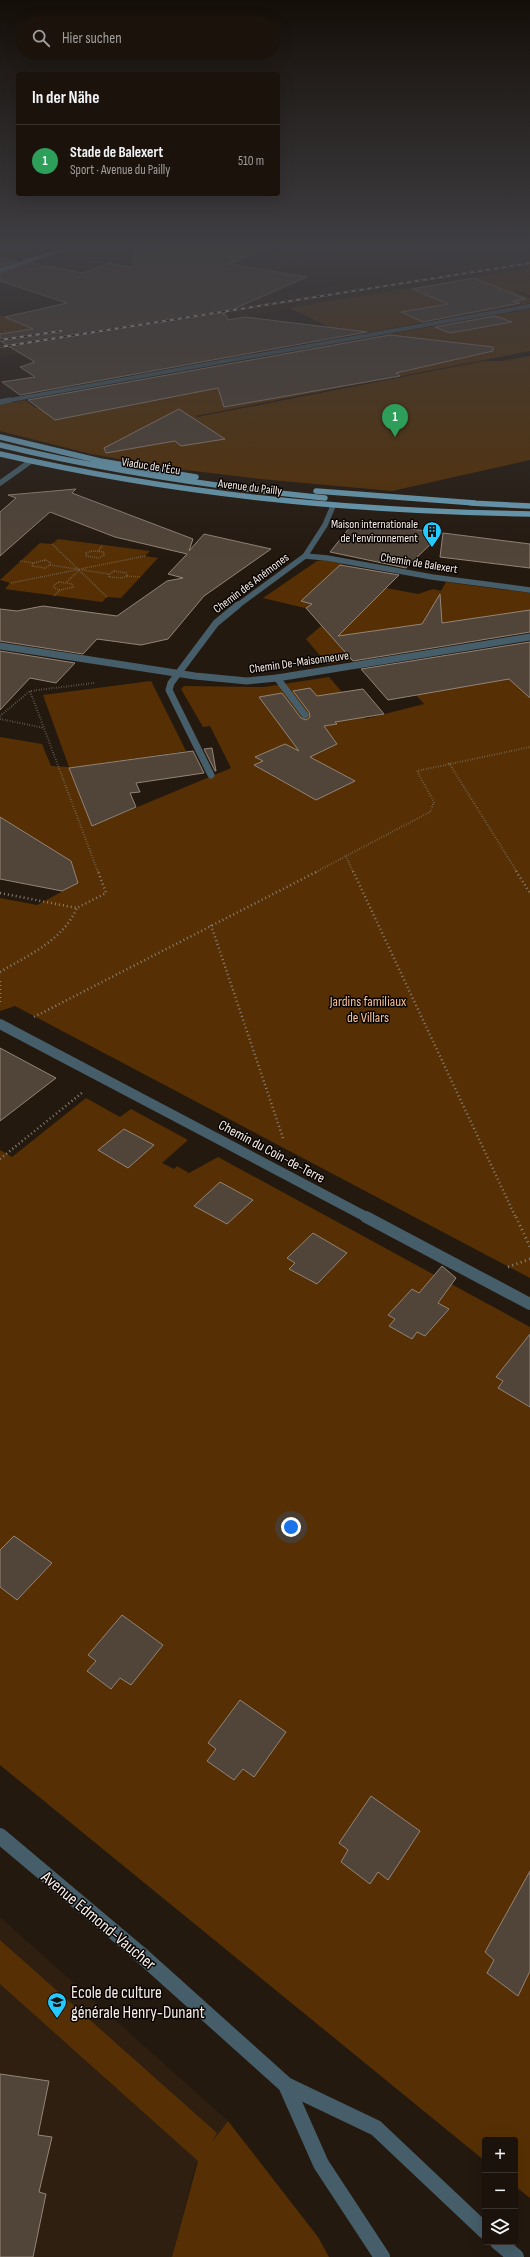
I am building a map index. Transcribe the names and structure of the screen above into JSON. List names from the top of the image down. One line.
{"streets":{"main road":["Viaduc de l'Écu","Avenue du Pailly"],"street":["Chemin de Balexert","Chemin des Anémones","Chemin De-Maisonneuve","Chemin du Coin-de-Terre","Avenue Edmond-Vaucher"]},"crossings":[["Viaduc de l'Écu","Avenue du Pailly"],["Avenue du Pailly","Chemin des Anémones"],["Chemin de Balexert","Chemin des Anémones"],["Chemin des Anémones","Chemin De-Maisonneuve"]],"parks":["Jardins familiaux de Villars"],"places":{"building":["Maison internationale de l'environnement"],"school or university":["Ecole de culture générale Henry-Dunant"]},"page":{"search":"Hier suchen","heading":"In der Nähe","list":[{"mark":"1","name":"Stade de Balexert","note":"Sport · Avenue du Pailly","value":"510 m"}],"pins":"1","map_buttons":["+","−"]}}
